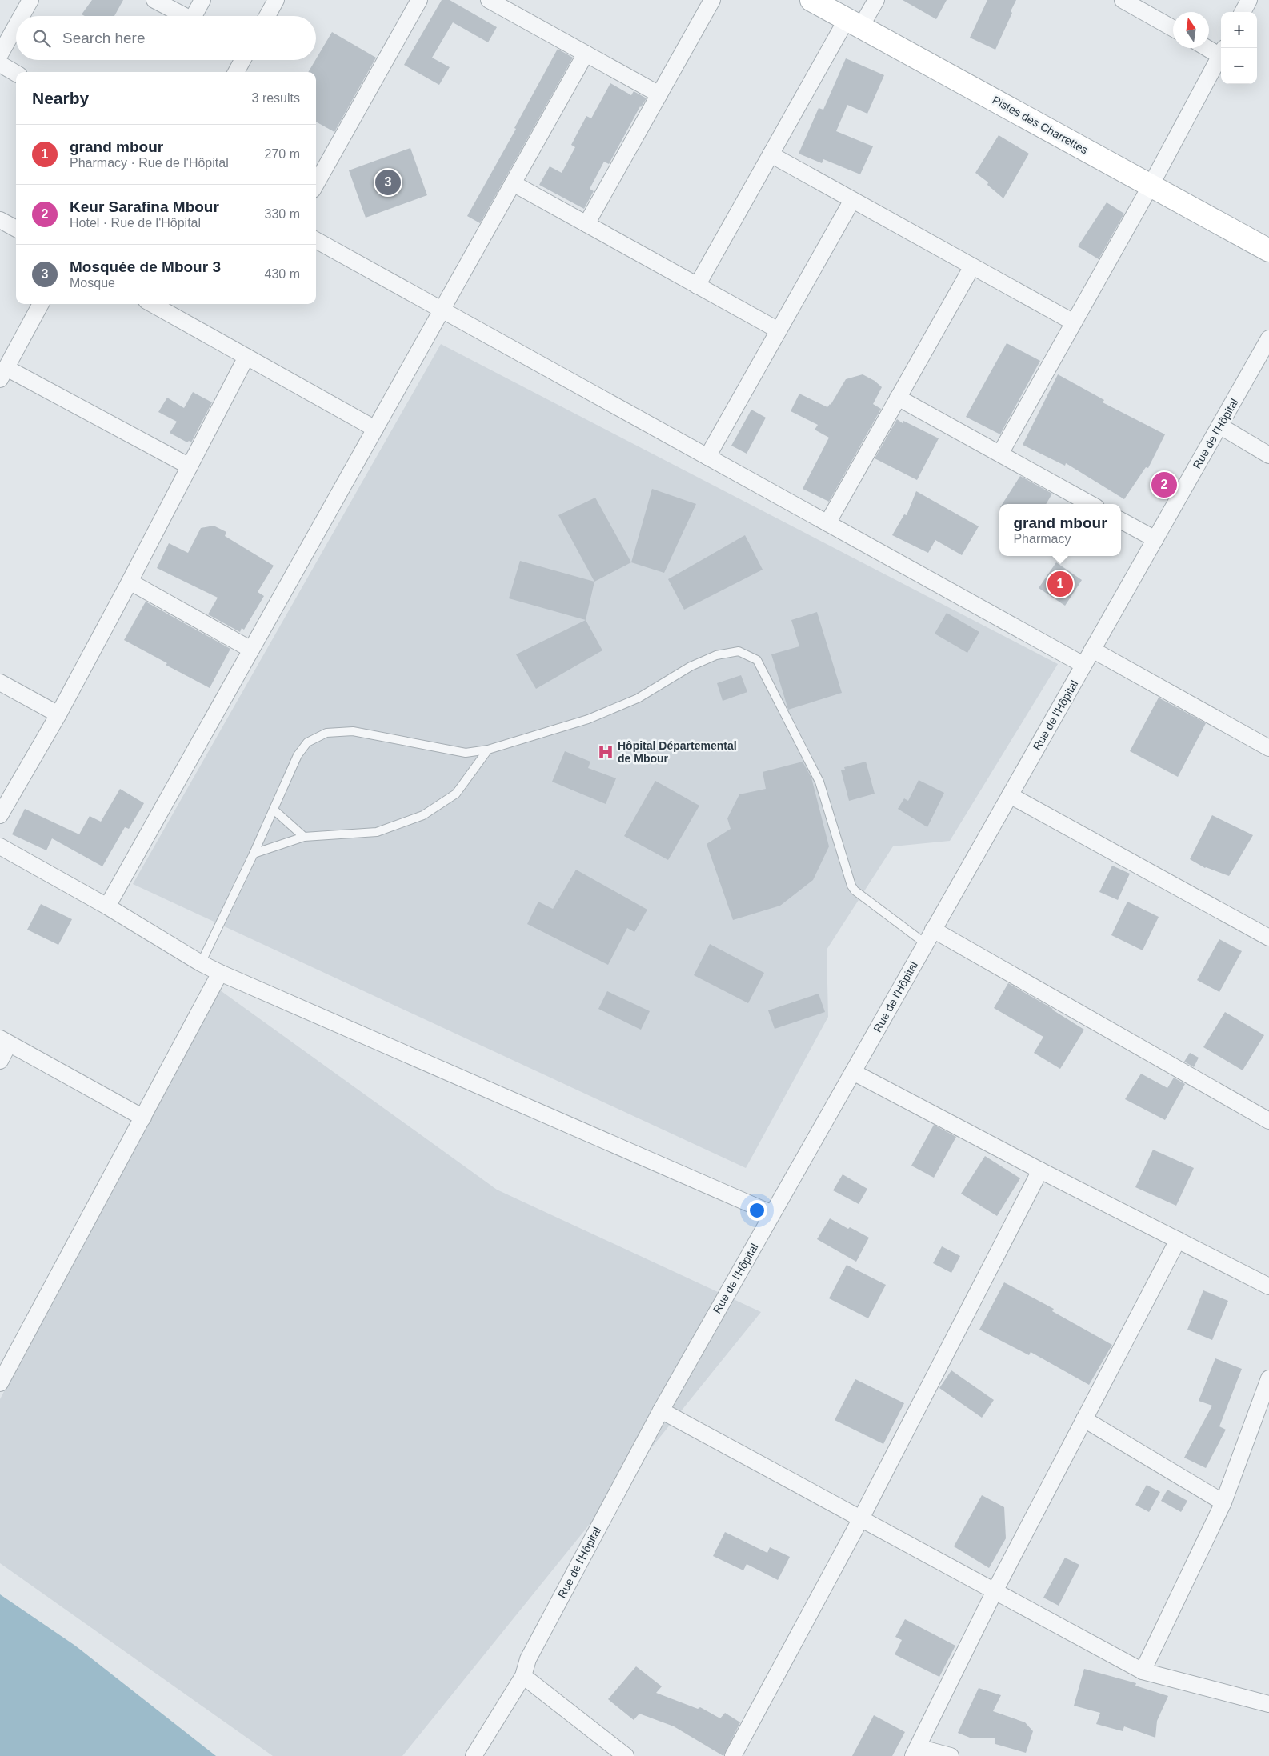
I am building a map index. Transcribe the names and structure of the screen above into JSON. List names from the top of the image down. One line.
{"streets":{"main road":["Pistes des Charrettes"],"street":["Rue de l'Hôpital"]},"places":{"hospital":["Hôpital Départemental de Mbour"]},"north":"top","page":{"map_buttons":["+","−"],"search":"Search here","heading":["Nearby","3 results"],"list":[{"mark":"1","name":"grand mbour","note":"Pharmacy · Rue de l'Hôpital","value":"270 m"},{"mark":"2","name":"Keur Sarafina Mbour","note":"Hotel · Rue de l'Hôpital","value":"330 m"},{"mark":"3","name":"Mosquée de Mbour 3","note":"Mosque","value":"430 m"}],"pins":["3","2","1"],"popup":["grand mbour","Pharmacy"]}}
